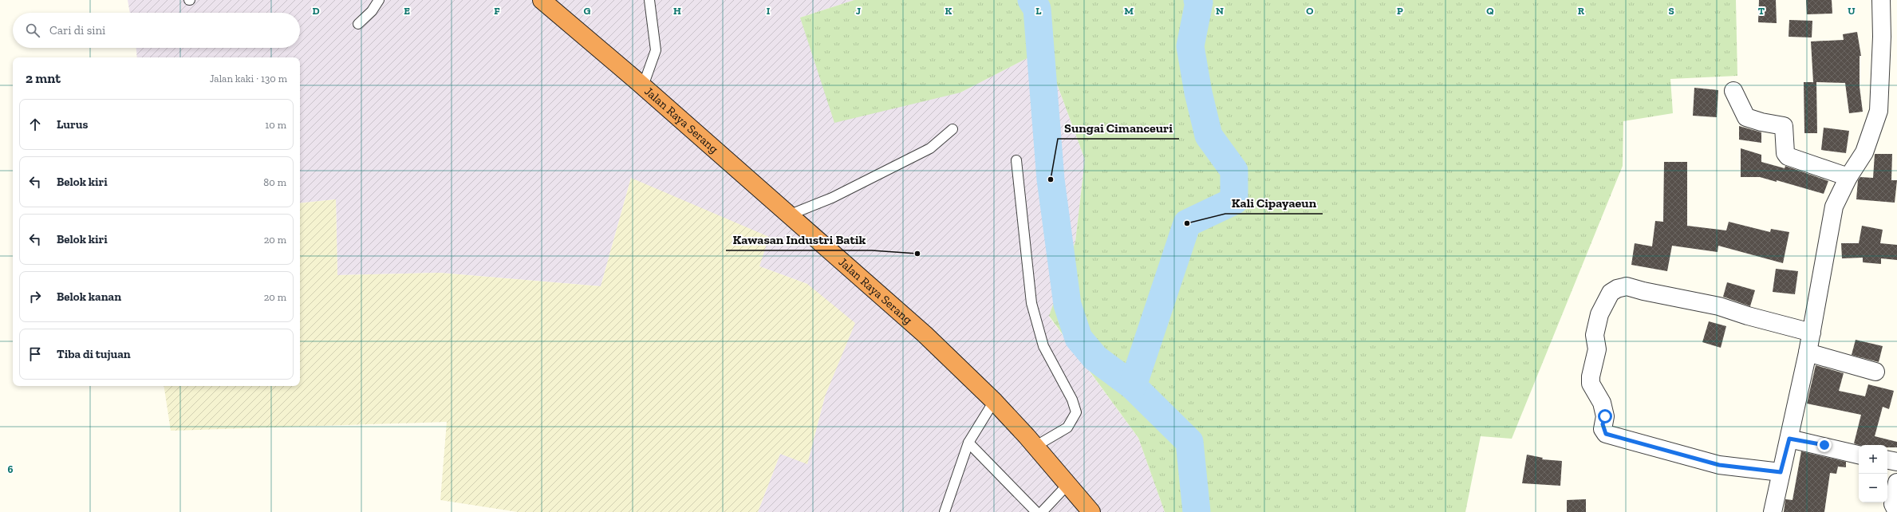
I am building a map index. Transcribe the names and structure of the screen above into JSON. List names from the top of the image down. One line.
{"streets":{"highway":["Jalan Raya Serang"]},"places":["Sungai Cimanceuri","Kali Cipayaeun","Kawasan Industri Batik"],"page":{"search":"Cari di sini","heading":["2 mnt","Jalan kaki · 130 m"],"list":[["Lurus","10 m"],["Belok kiri","80 m"],["Belok kiri","20 m"],["Belok kanan","20 m"],"Tiba di tujuan"],"map_buttons":["+","−"]},"grid":{"columns":["D","E","F","G","H","I","J","K","L","M","N","O","P","Q","R","S","T","U"],"rows":["6"]}}
